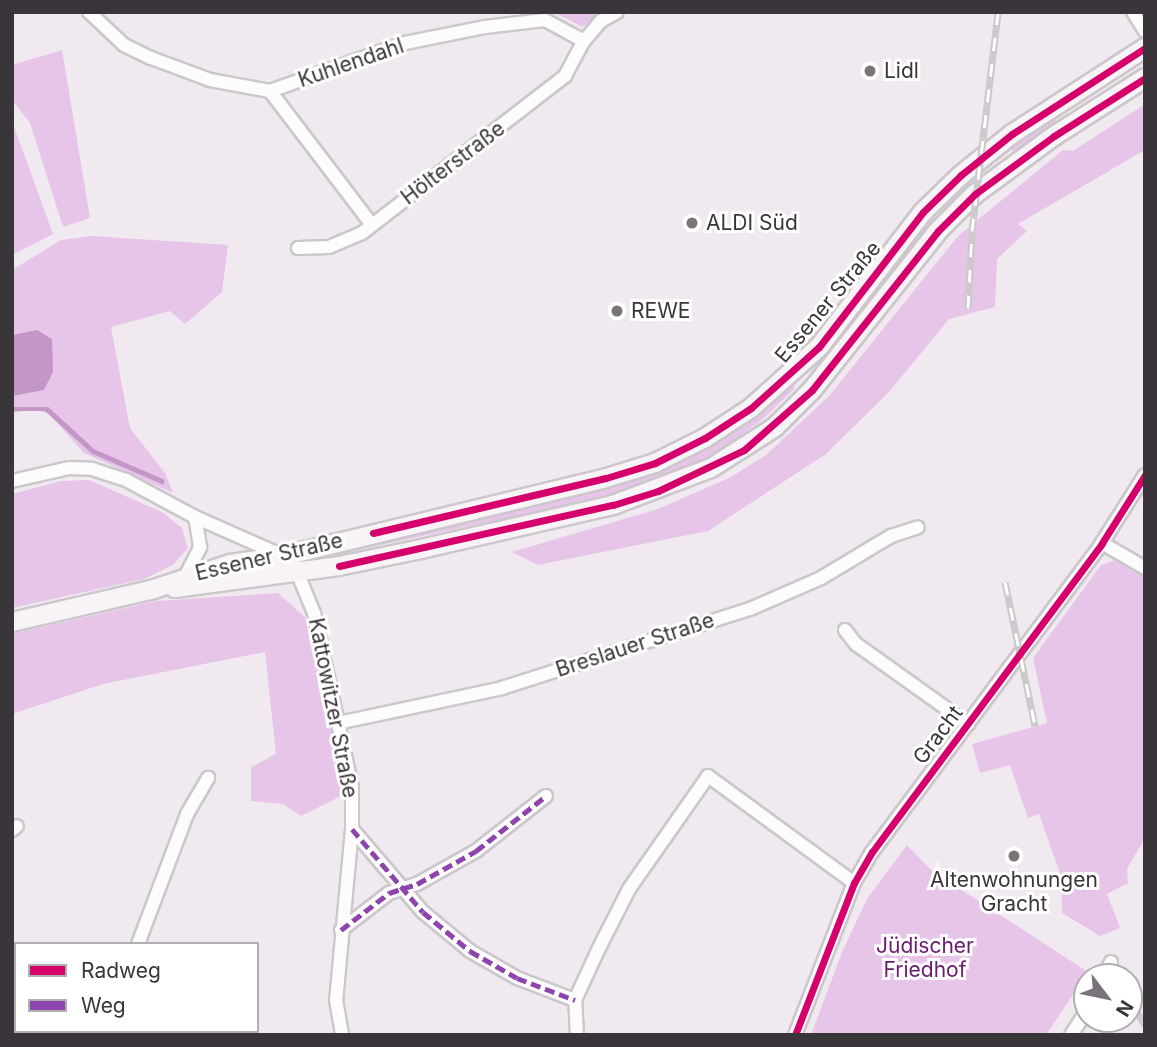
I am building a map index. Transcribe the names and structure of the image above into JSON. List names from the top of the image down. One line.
{"streets":{"main road":["Essener Straße"],"street":["Kuhlendahl","Hölterstraße","Breslauer Straße","Kattowitzer Straße","Gracht"]},"crossings":[["Kuhlendahl","Hölterstraße"],["Essener Straße","Kattowitzer Straße"],["Breslauer Straße","Kattowitzer Straße"]],"parks":["Jüdischer Friedhof"],"places":["Lidl","ALDI Süd","REWE","Altenwohnungen Gracht"],"legend":["Radweg","Weg"],"north":"bottom right"}
